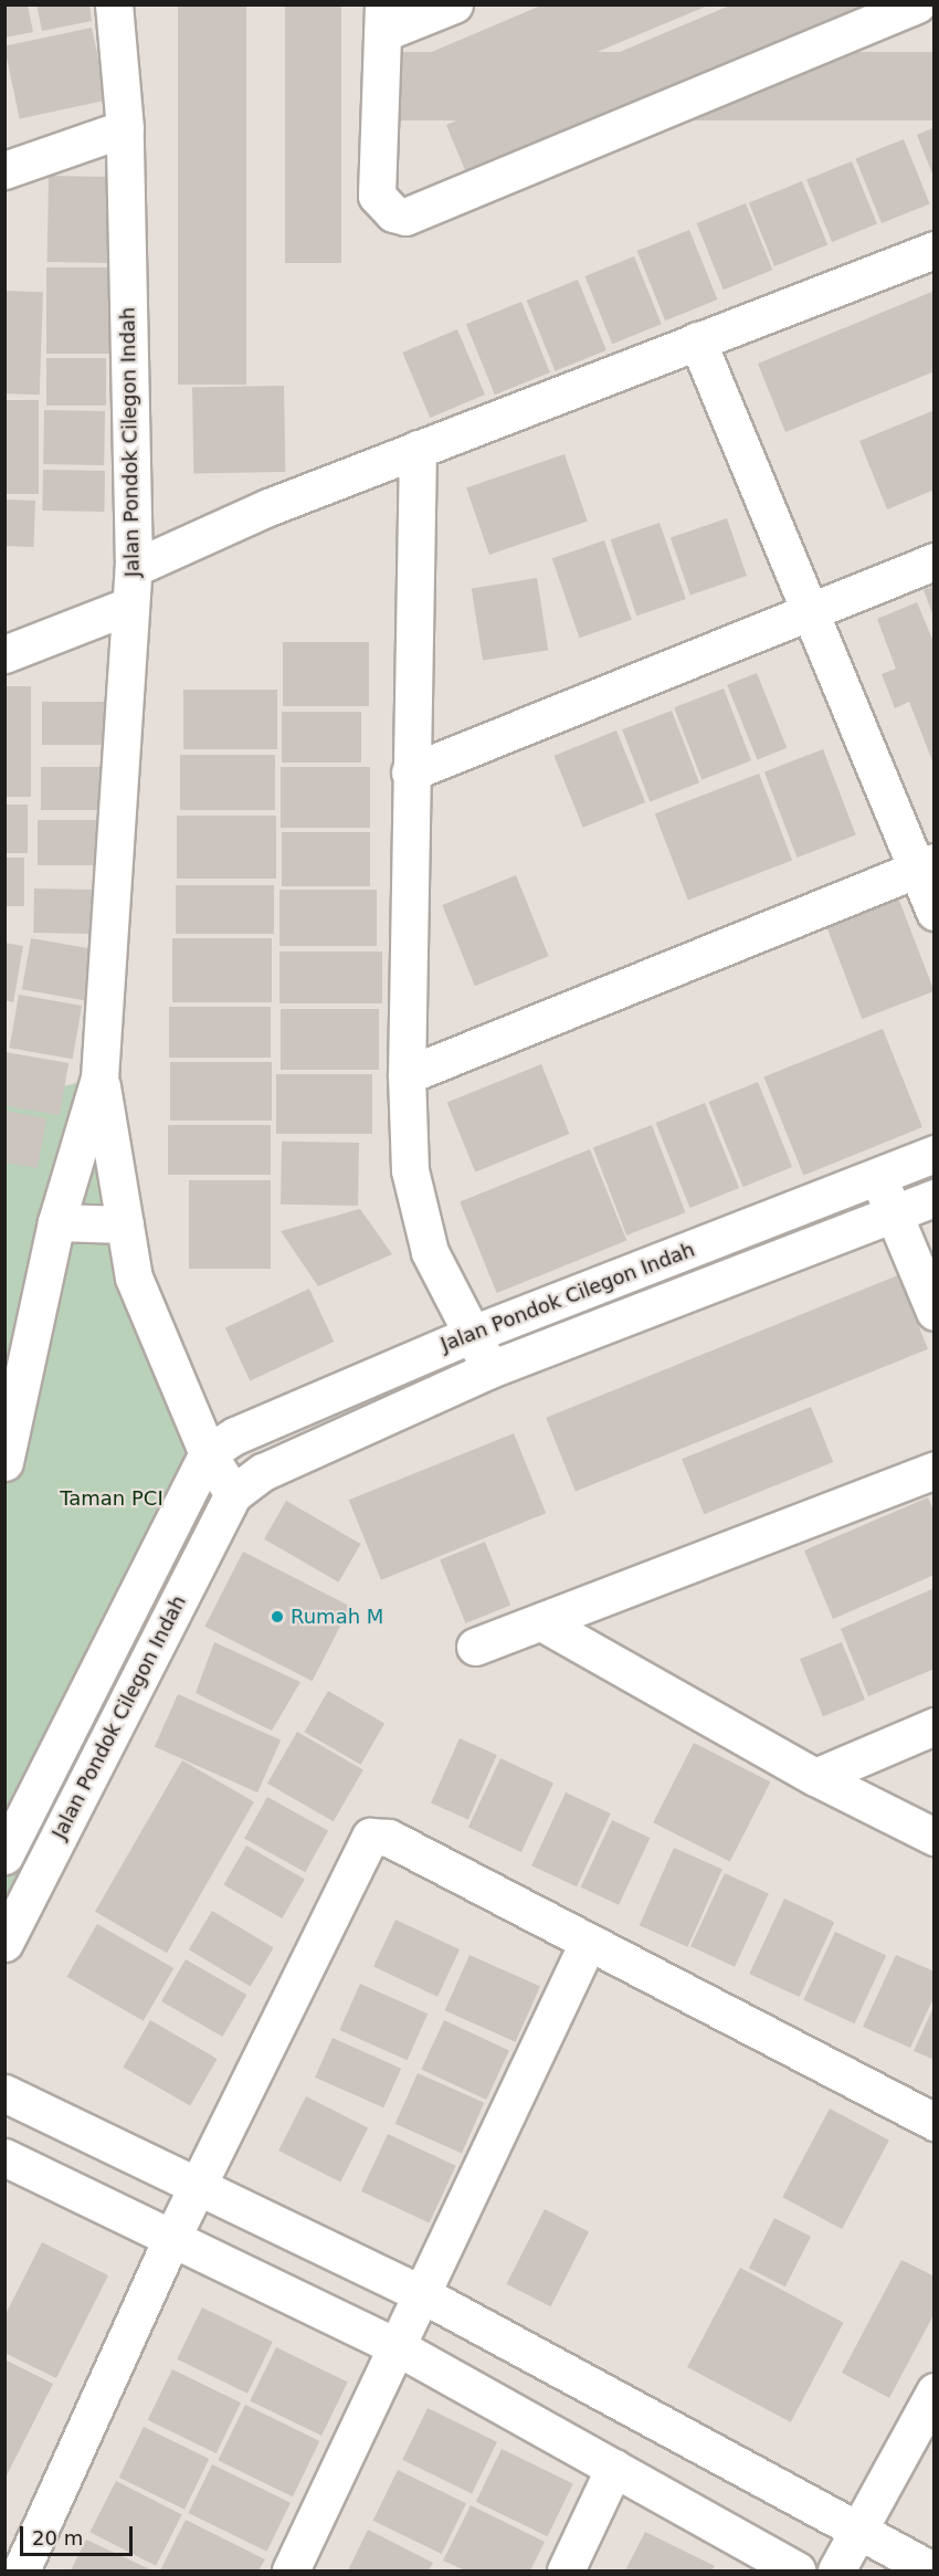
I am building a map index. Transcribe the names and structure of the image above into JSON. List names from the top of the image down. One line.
{"streets":{"street":["Jalan Pondok Cilegon Indah"]},"parks":["Taman PCI"],"places":["Rumah M"],"scale_bar":"20 m"}
